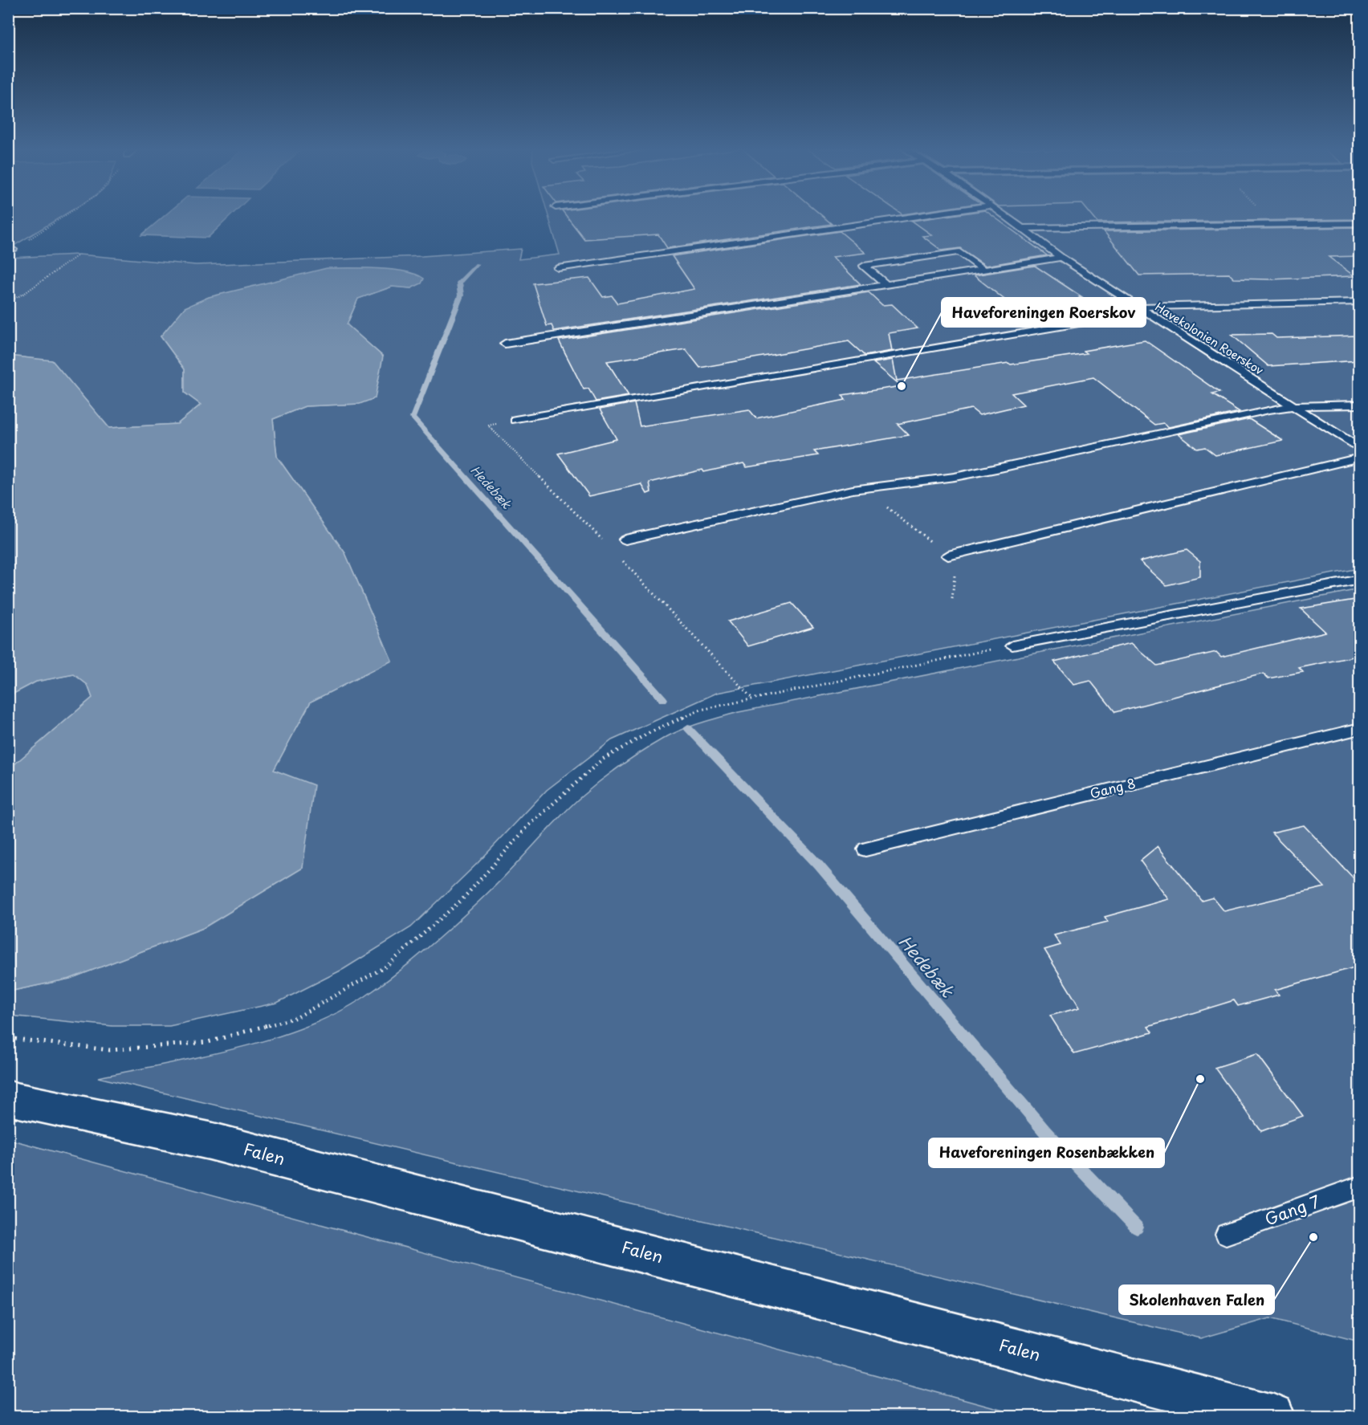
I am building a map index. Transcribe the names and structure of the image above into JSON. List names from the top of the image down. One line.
{"streets":{"street":["Falen"],"lane":["Havekolonien Roerskov","Gang 8","Gang 7"]},"water":["Hedebæk"],"places":["Haveforeningen Roerskov","Haveforeningen Rosenbækken","Skolenhaven Falen"]}
